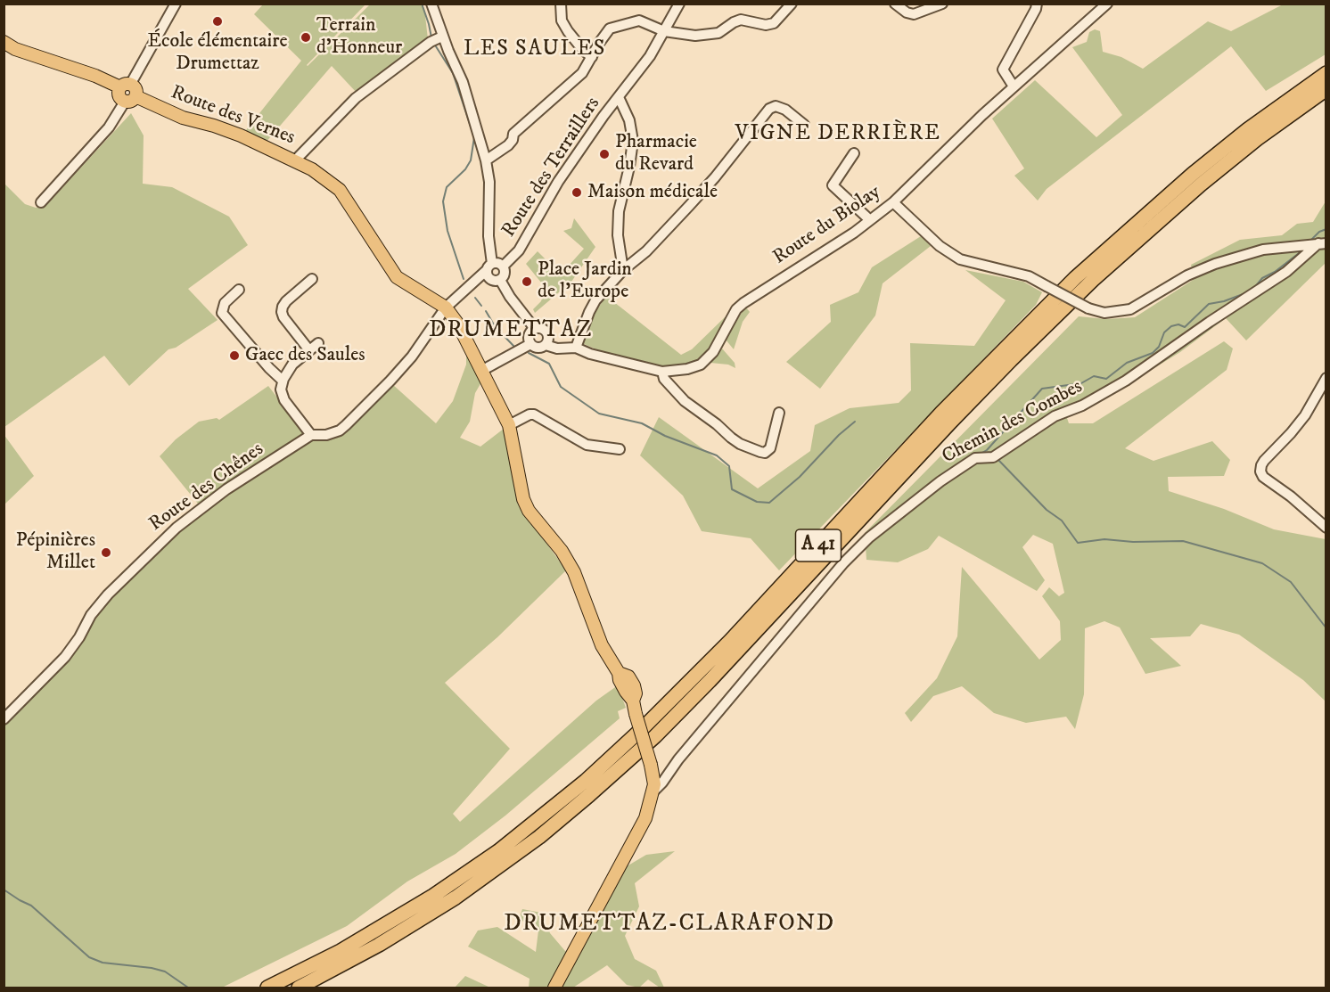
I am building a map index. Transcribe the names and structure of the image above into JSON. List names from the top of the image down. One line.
{"streets":{"highway":["A 41"],"main road":["Route des Vernes"],"street":["Route des Terraillers","Route du Biolay","Chemin des Combes","Route des Chênes"]},"crossings":[["Route des Vernes","Route des Chênes"],["Route des Terraillers","Route des Chênes"]],"districts":["LES SAULES","VIGNE DERRIÈRE","DRUMETTAZ","DRUMETTAZ-CLARAFOND"],"places":["École élémentaire Drumettaz","Terrain d'Honneur","Pharmacie du Revard","Maison médicale","Place Jardin de l'Europe","Gaec des Saules","Pépinières Millet"]}
